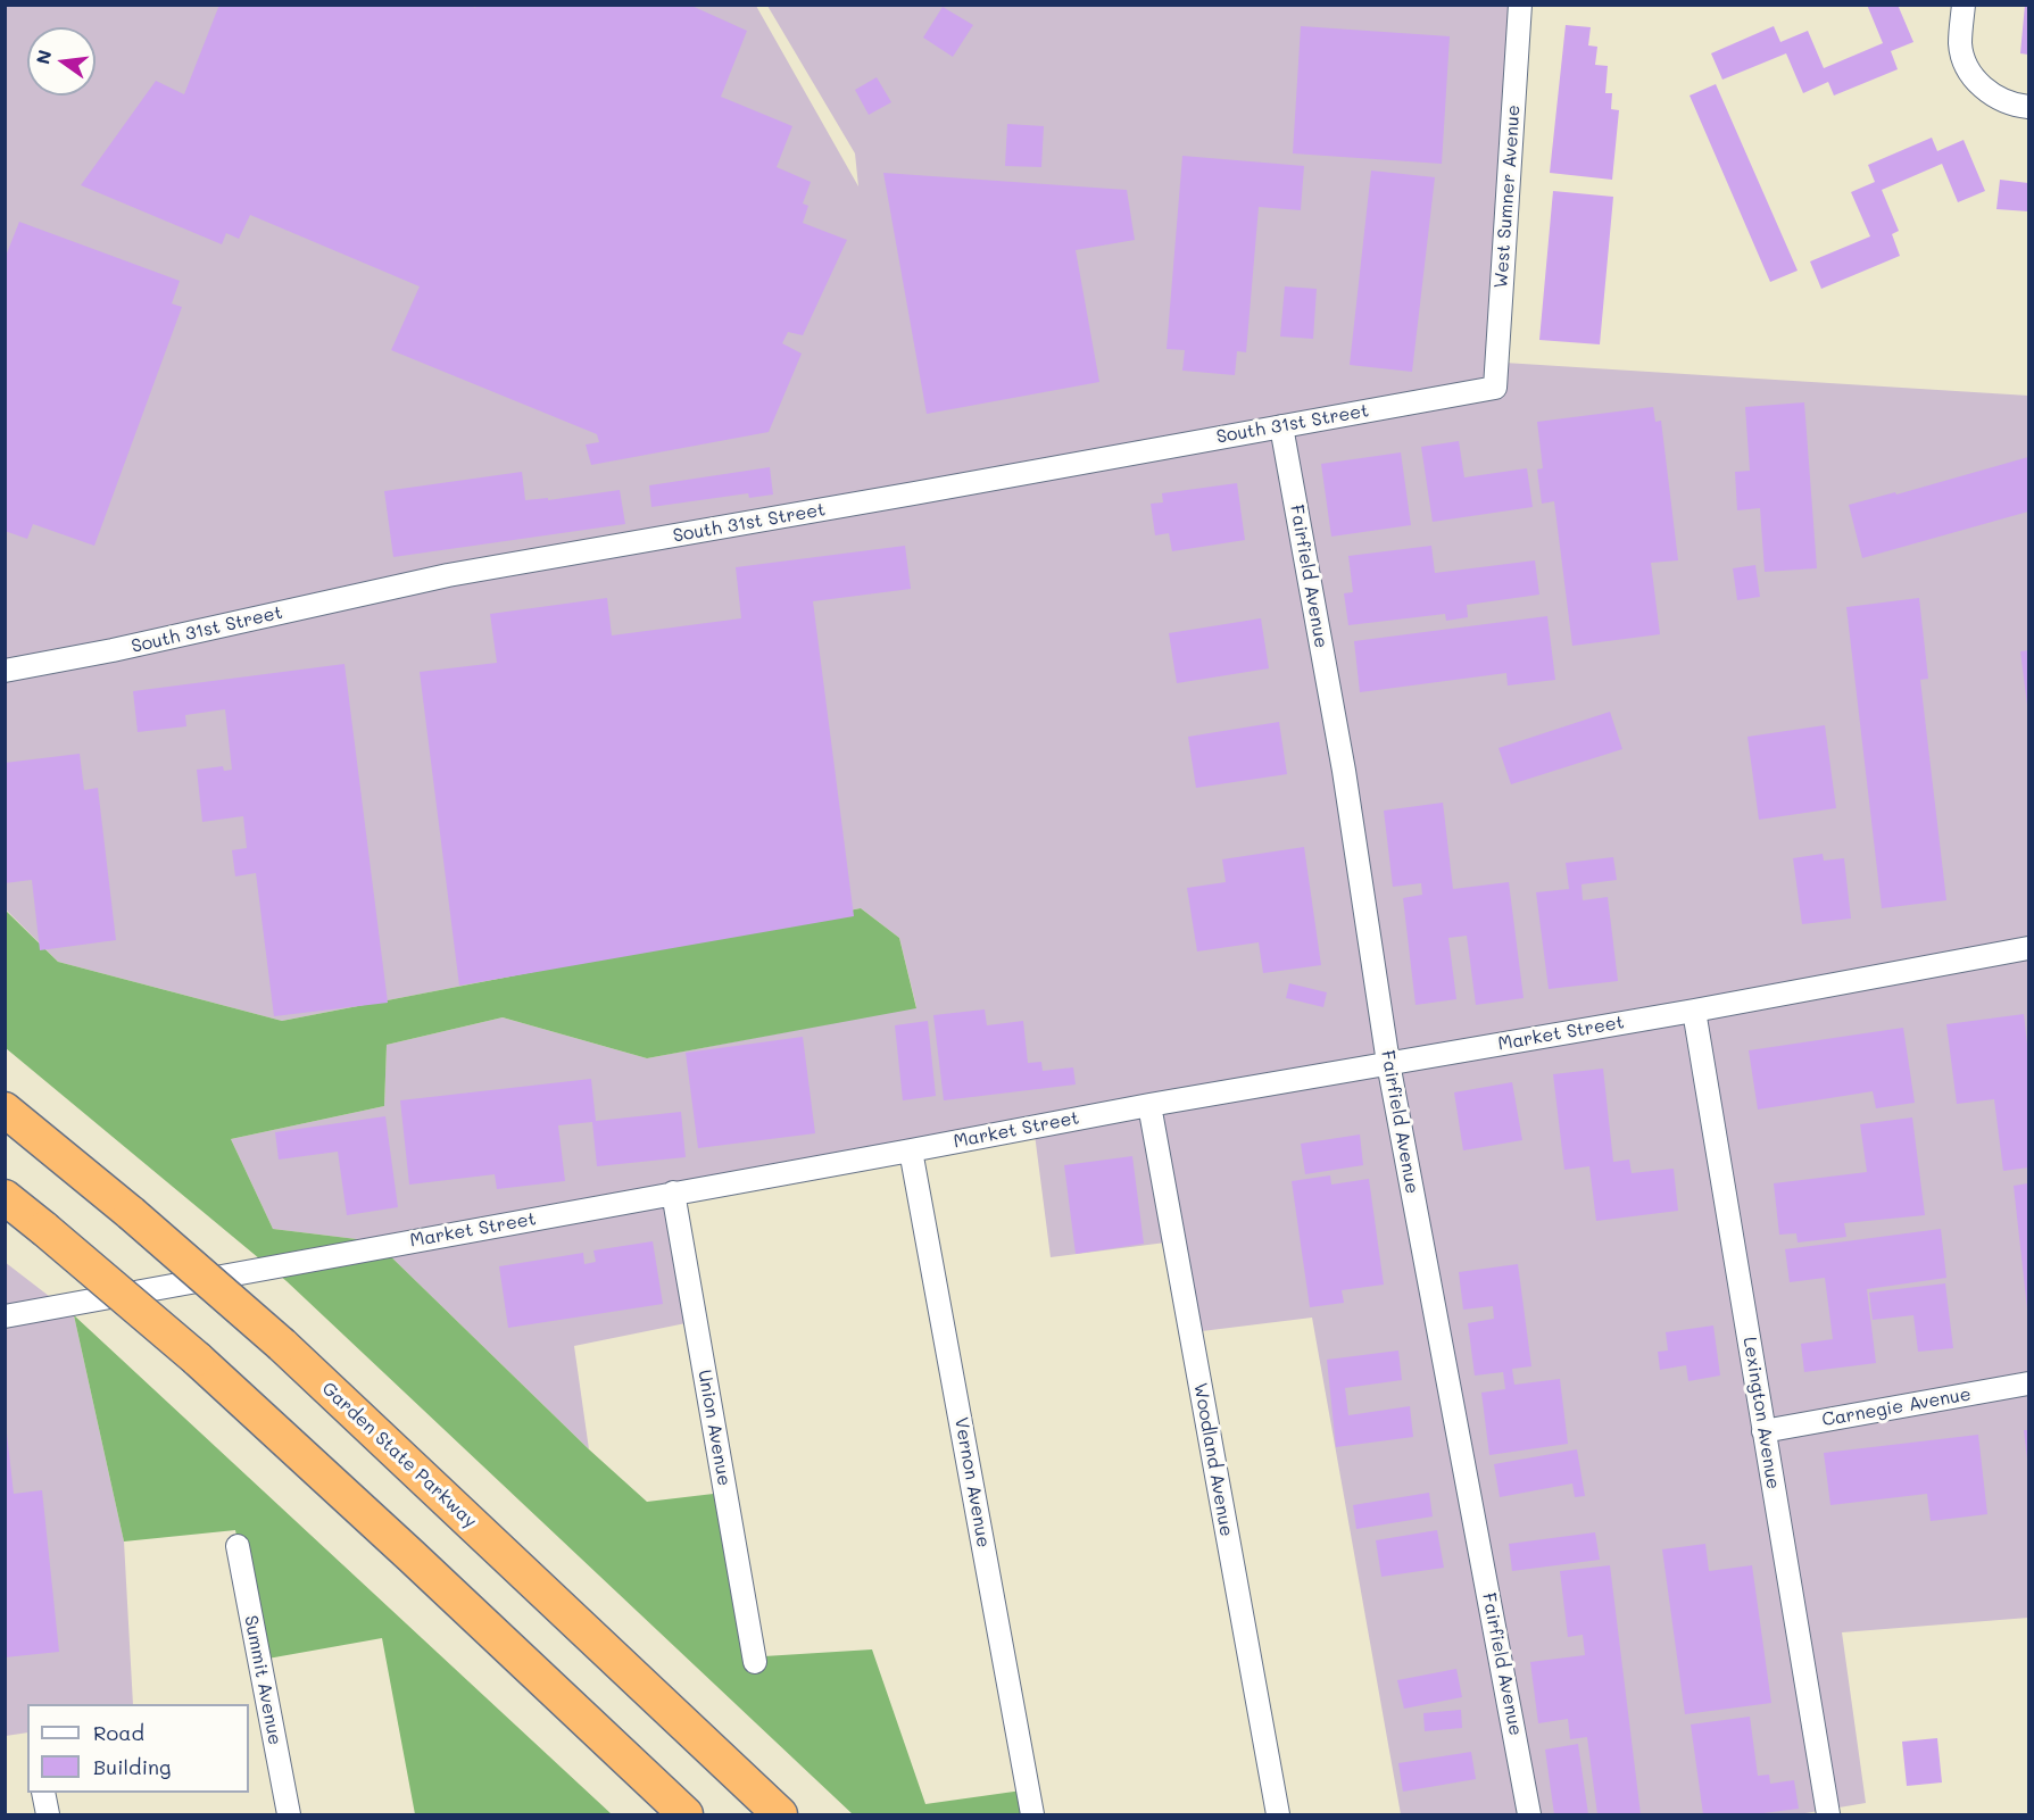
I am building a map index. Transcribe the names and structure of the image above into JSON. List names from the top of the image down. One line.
{"streets":{"highway":["Garden State Parkway"],"street":["West Sumner Avenue","South 31st Street","Fairfield Avenue","Market Street","Carnegie Avenue","Lexington Avenue","Union Avenue","Woodland Avenue","Vernon Avenue","Summit Avenue"]},"crossings":[["West Sumner Avenue","South 31st Street"],["South 31st Street","Fairfield Avenue"],["Fairfield Avenue","Market Street"],["Market Street","Lexington Avenue"],["Market Street","Union Avenue"],["Market Street","Woodland Avenue"],["Market Street","Vernon Avenue"],["Carnegie Avenue","Lexington Avenue"]],"legend":["Road","Building"],"north":"left"}
